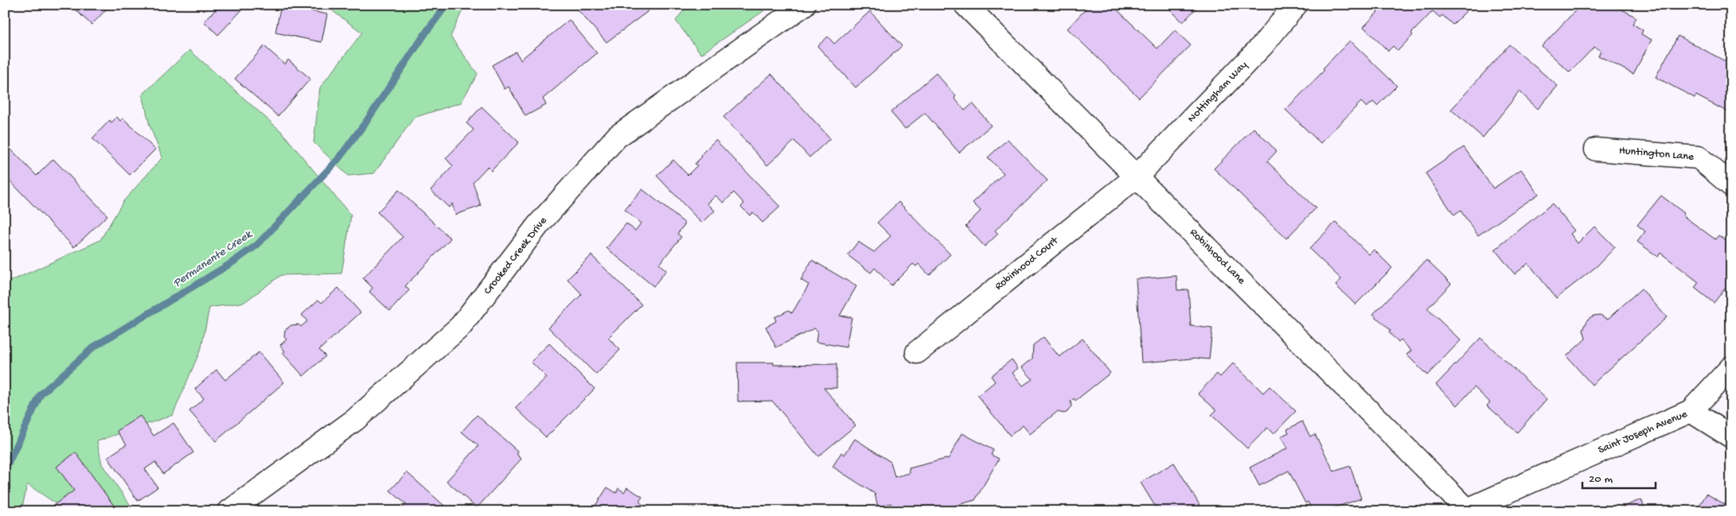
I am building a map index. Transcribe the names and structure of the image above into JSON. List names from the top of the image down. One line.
{"streets":{"street":["Nottingham Way","Huntington Lane","Crooked Creek Drive","Robinhood Lane","Robinhood Court","Saint Joseph Avenue"]},"crossings":[["Nottingham Way","Robinhood Lane"],["Nottingham Way","Robinhood Court"],["Robinhood Lane","Robinhood Court"],["Robinhood Lane","Saint Joseph Avenue"]],"water":["Permanente Creek"],"scale_bar":"20 m"}
